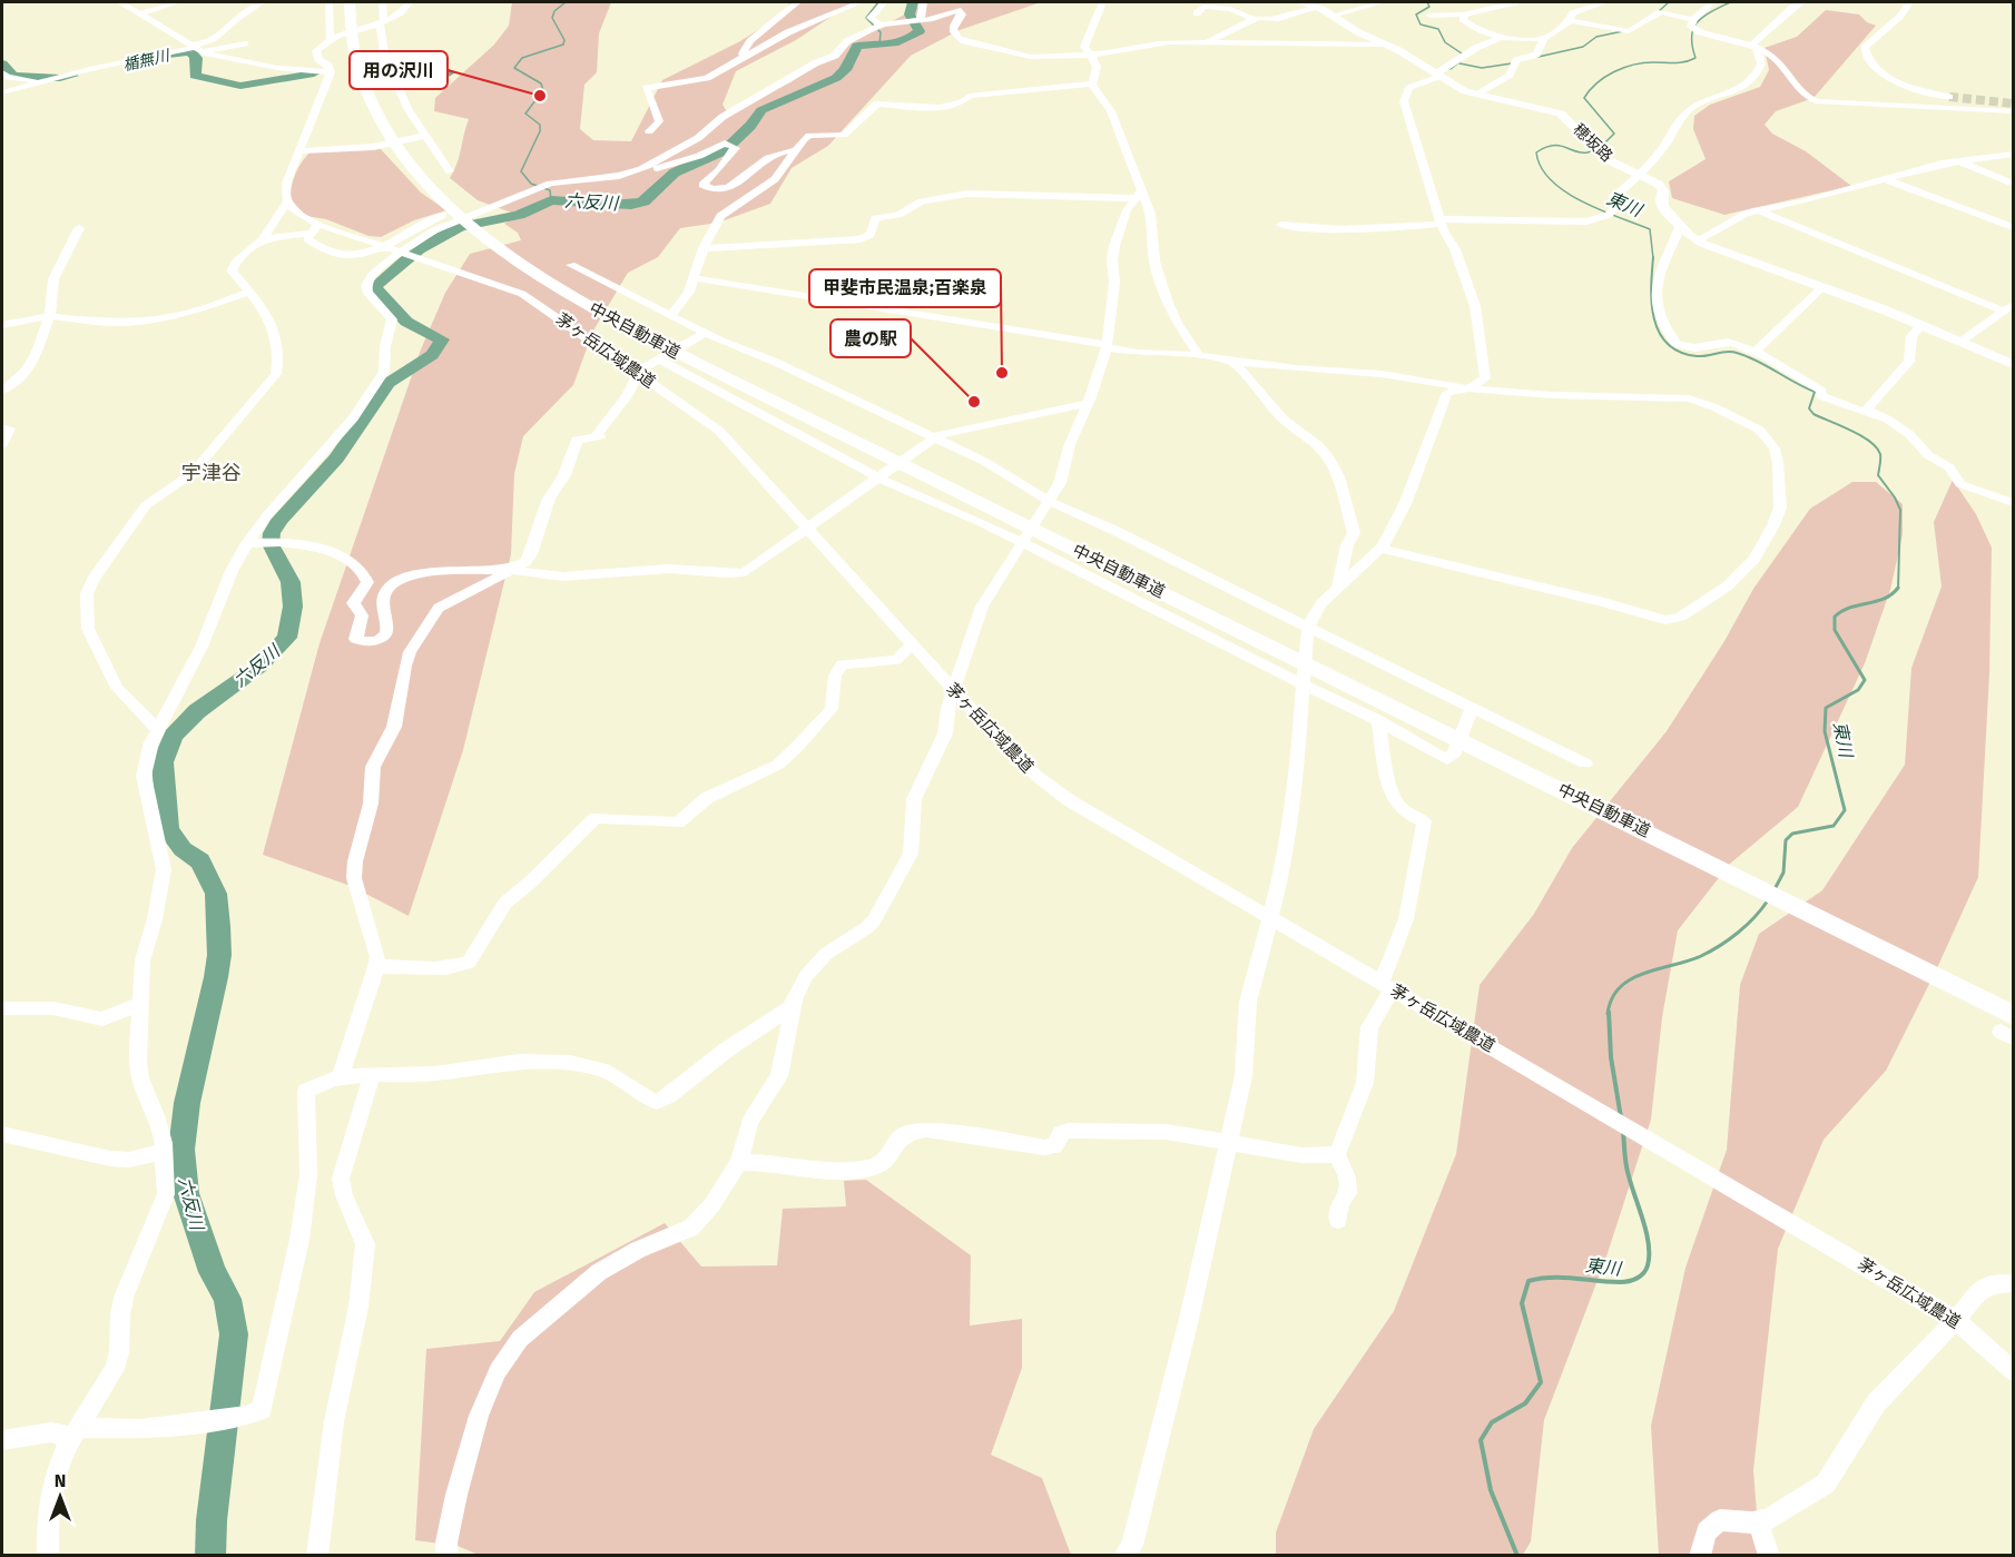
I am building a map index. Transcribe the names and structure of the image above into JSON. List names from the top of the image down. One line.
{"streets":{"highway":["中央自動車道"],"main road":["穂坂路"],"street":["茅ヶ岳広域農道"]},"districts":["宇津谷"],"water":["楯無川","六反川","東川"],"places":["用の沢川","甲斐市民温泉;百楽泉","農の駅"],"north":"top"}
